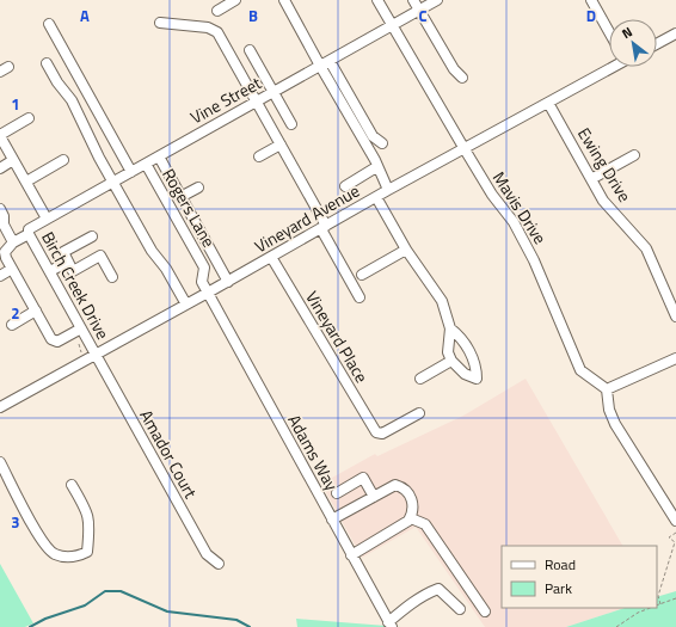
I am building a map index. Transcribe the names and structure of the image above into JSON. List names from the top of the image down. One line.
{"streets":{"street":["Vine Street","Ewing Drive","Rogers Lane","Mavis Drive","Vineyard Avenue","Birch Creek Drive","Vineyard Place","Adams Way","Amador Court"]},"crossings":[["Vine Street","Rogers Lane"],["Vine Street","Mavis Drive"],["Vine Street","Birch Creek Drive"],["Ewing Drive","Vineyard Avenue"],["Rogers Lane","Vineyard Avenue"],["Rogers Lane","Adams Way"],["Mavis Drive","Vineyard Avenue"],["Vineyard Avenue","Birch Creek Drive"],["Vineyard Avenue","Vineyard Place"],["Vineyard Avenue","Adams Way"],["Vineyard Avenue","Amador Court"],["Birch Creek Drive","Amador Court"]],"legend":["Road","Park"],"north":"top left","grid":{"columns":["A","B","C","D"],"rows":["1","2","3"]}}
